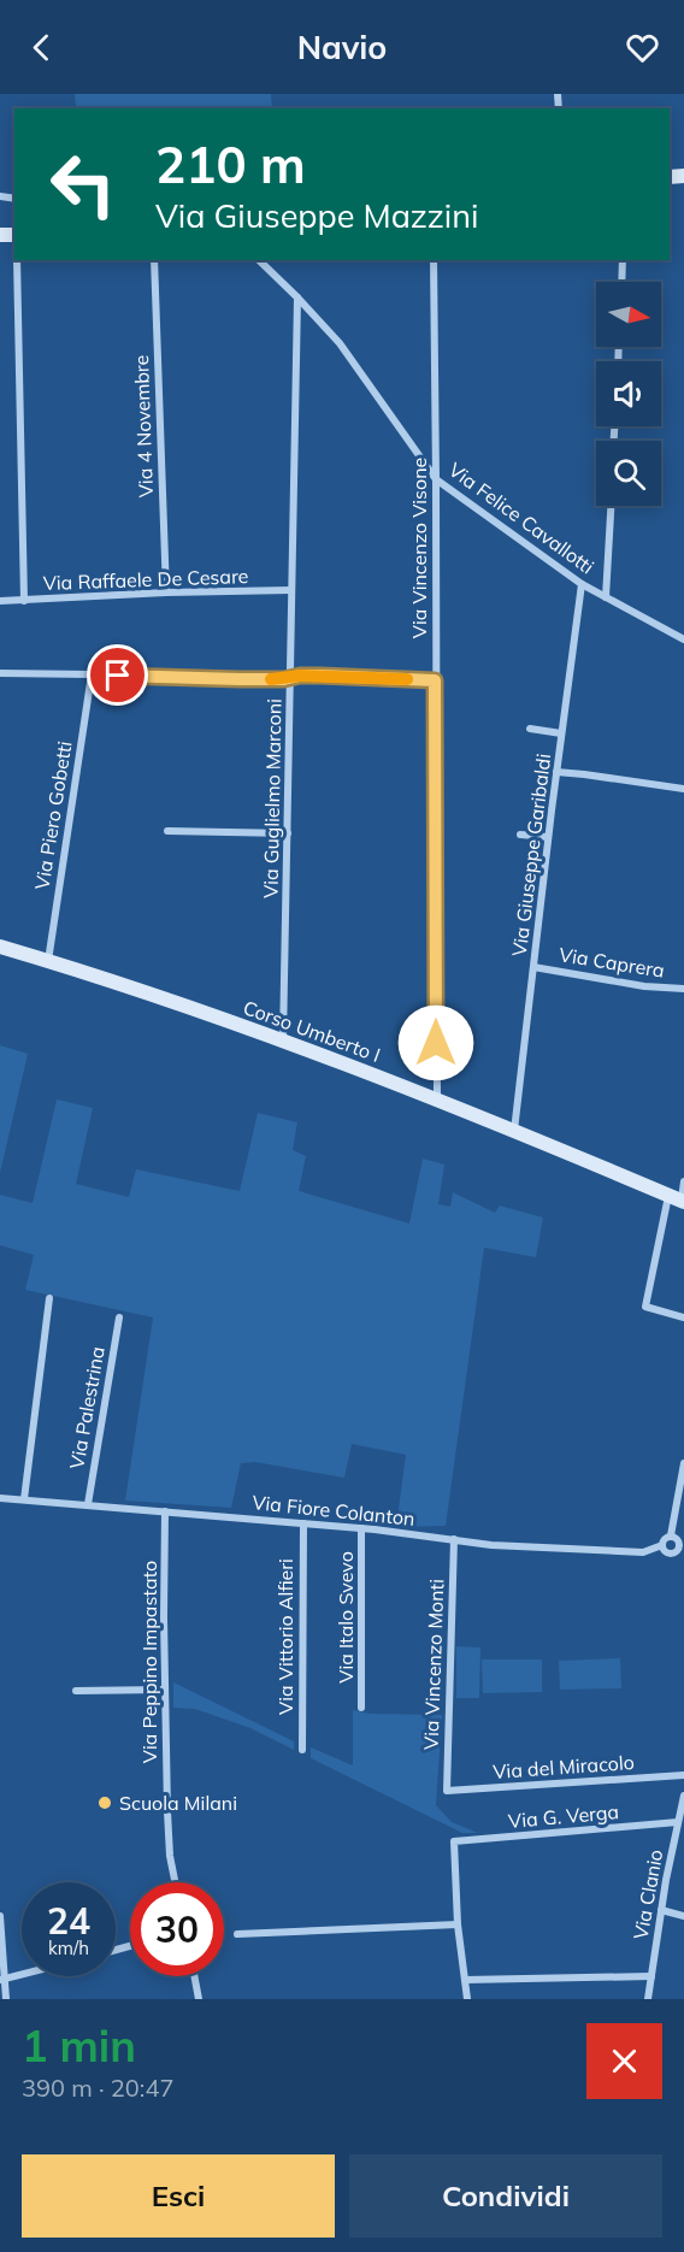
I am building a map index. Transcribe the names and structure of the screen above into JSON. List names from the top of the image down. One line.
{"streets":{"main road":["Corso Umberto I"],"street":["Via 4 Novembre","Via Felice Cavallotti","Via Vincenzo Visone","Via Raffaele De Cesare","Via Guglielmo Marconi","Via Piero Gobetti","Via Giuseppe Garibaldi","Via Caprera","Via Palestrina","Via Fiore Colanton","Via Italo Svevo","Via Vittorio Alfieri","Via Peppino Impastato","Via Vincenzo Monti","Via del Miracolo","Via G. Verga","Via Clanio"]},"crossings":[["Via 4 Novembre","Via Raffaele De Cesare"],["Via Felice Cavallotti","Via Vincenzo Visone"],["Via Felice Cavallotti","Via Guglielmo Marconi"],["Via Felice Cavallotti","Via Giuseppe Garibaldi"],["Via Vincenzo Visone","Corso Umberto I"],["Via Raffaele De Cesare","Via Guglielmo Marconi"],["Via Guglielmo Marconi","Corso Umberto I"],["Via Piero Gobetti","Corso Umberto I"],["Via Giuseppe Garibaldi","Via Caprera"],["Via Giuseppe Garibaldi","Corso Umberto I"],["Via Palestrina","Via Fiore Colanton"],["Via Fiore Colanton","Via Italo Svevo"],["Via Fiore Colanton","Via Vittorio Alfieri"],["Via Fiore Colanton","Via Peppino Impastato"],["Via Fiore Colanton","Via Vincenzo Monti"],["Via Vincenzo Monti","Via del Miracolo"],["Via G. Verga","Via Clanio"]],"places":["Scuola Milani"],"north":"right","page":{"header":"Navio","turn":["210 m","Via Giuseppe Mazzini"],"speed":"24 km/h","limit":"30","heading":["1 min","390 m · 20:47"],"buttons":["Esci","Condividi"]}}
